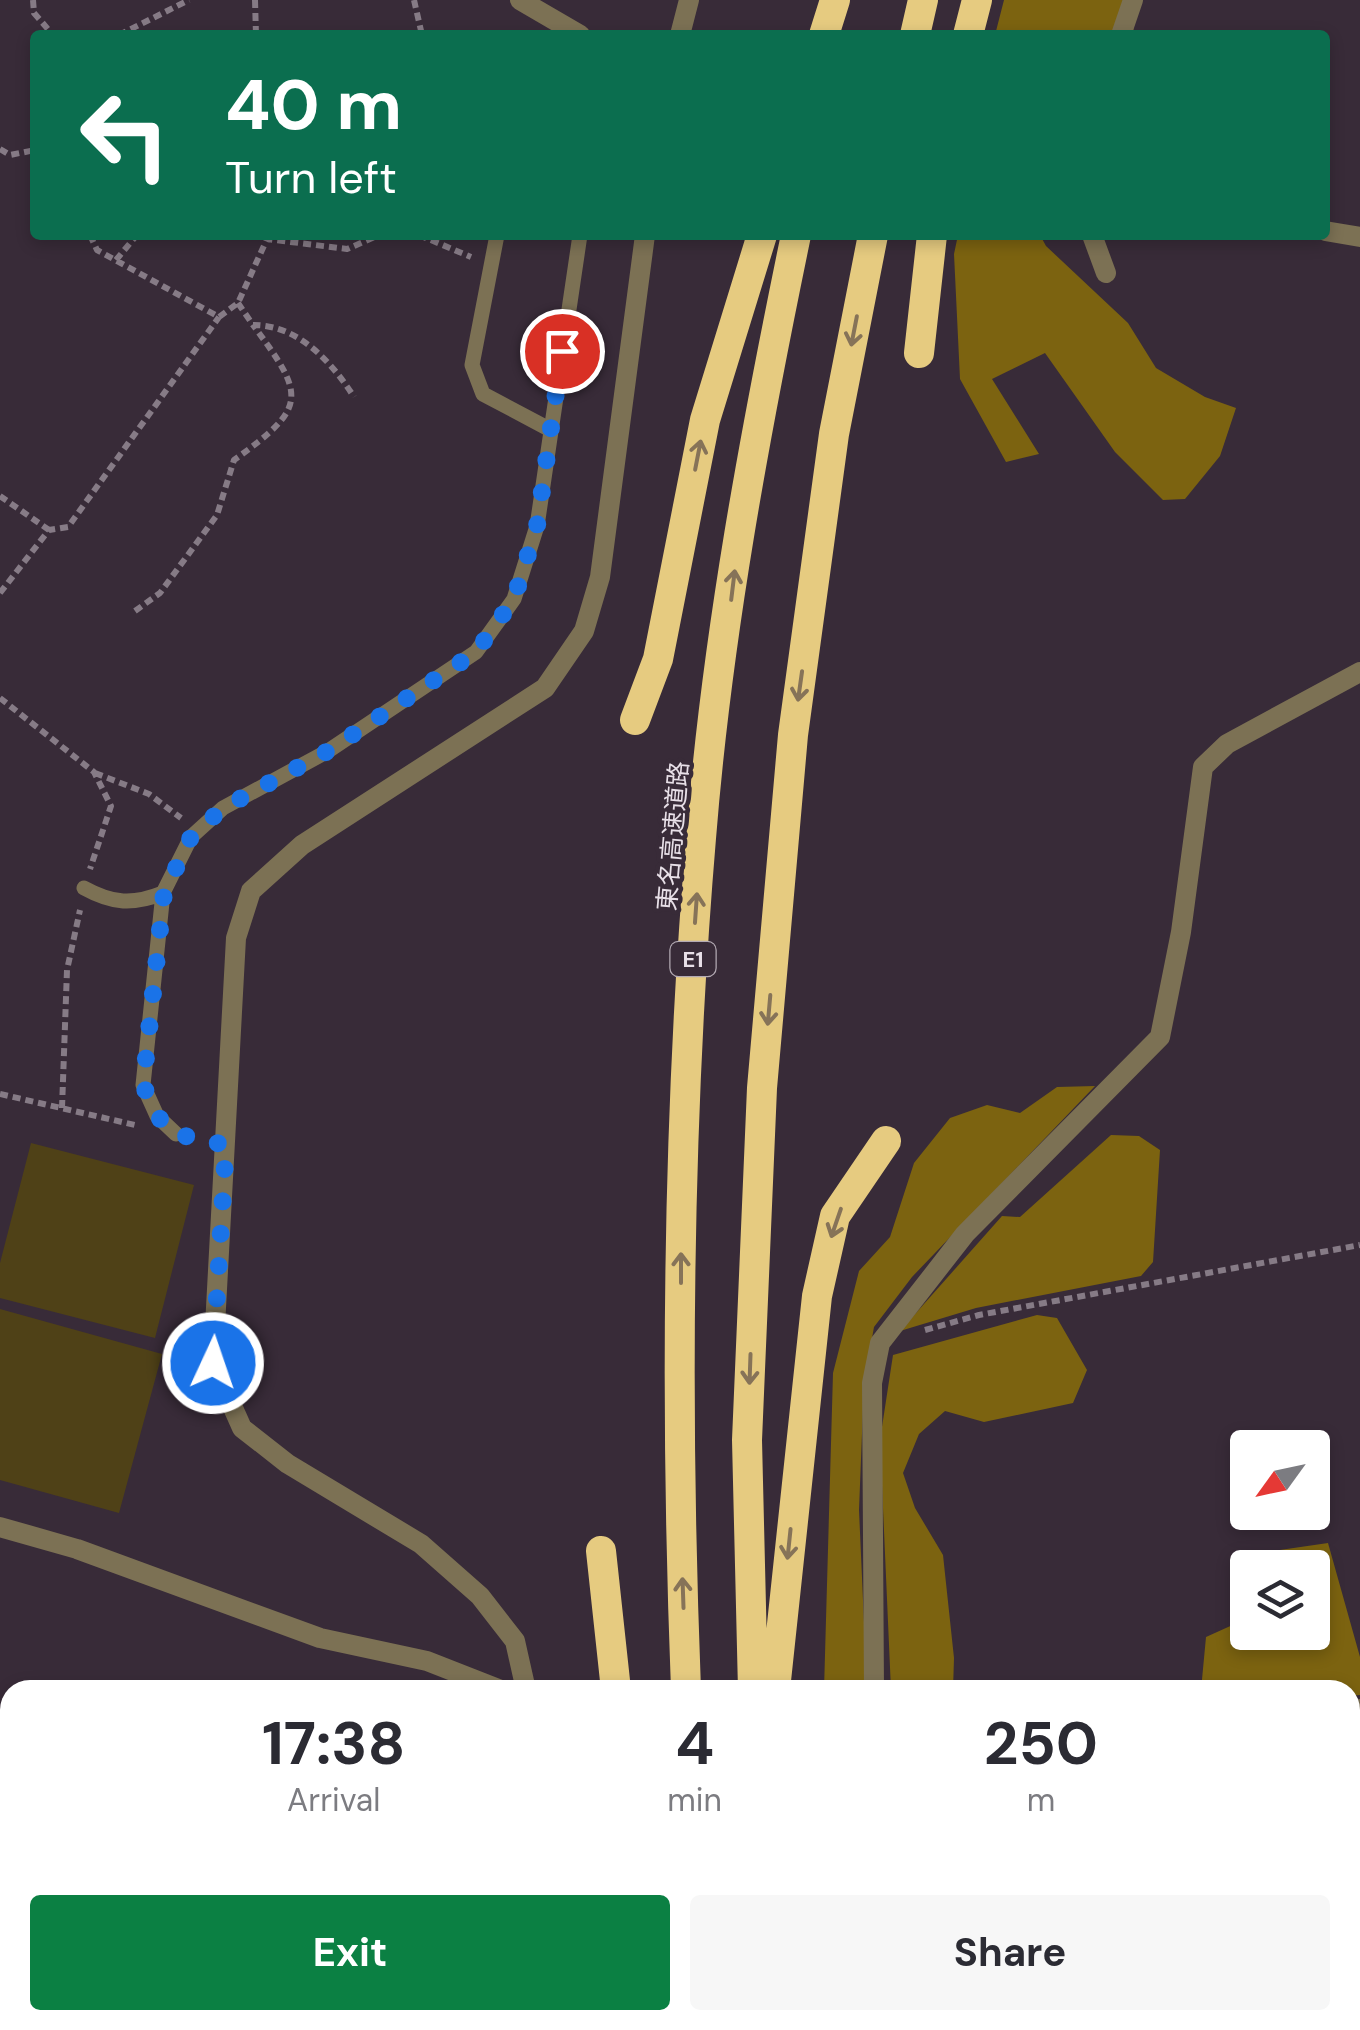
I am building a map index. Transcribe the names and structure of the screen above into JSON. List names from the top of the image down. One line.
{"streets":{"highway":["東名高速道路","E1"]},"north":"bottom left","page":{"turn":["40 m","Turn left"],"eta":["17:38","Arrival","4","min","250","m"],"buttons":["Exit","Share"]}}
